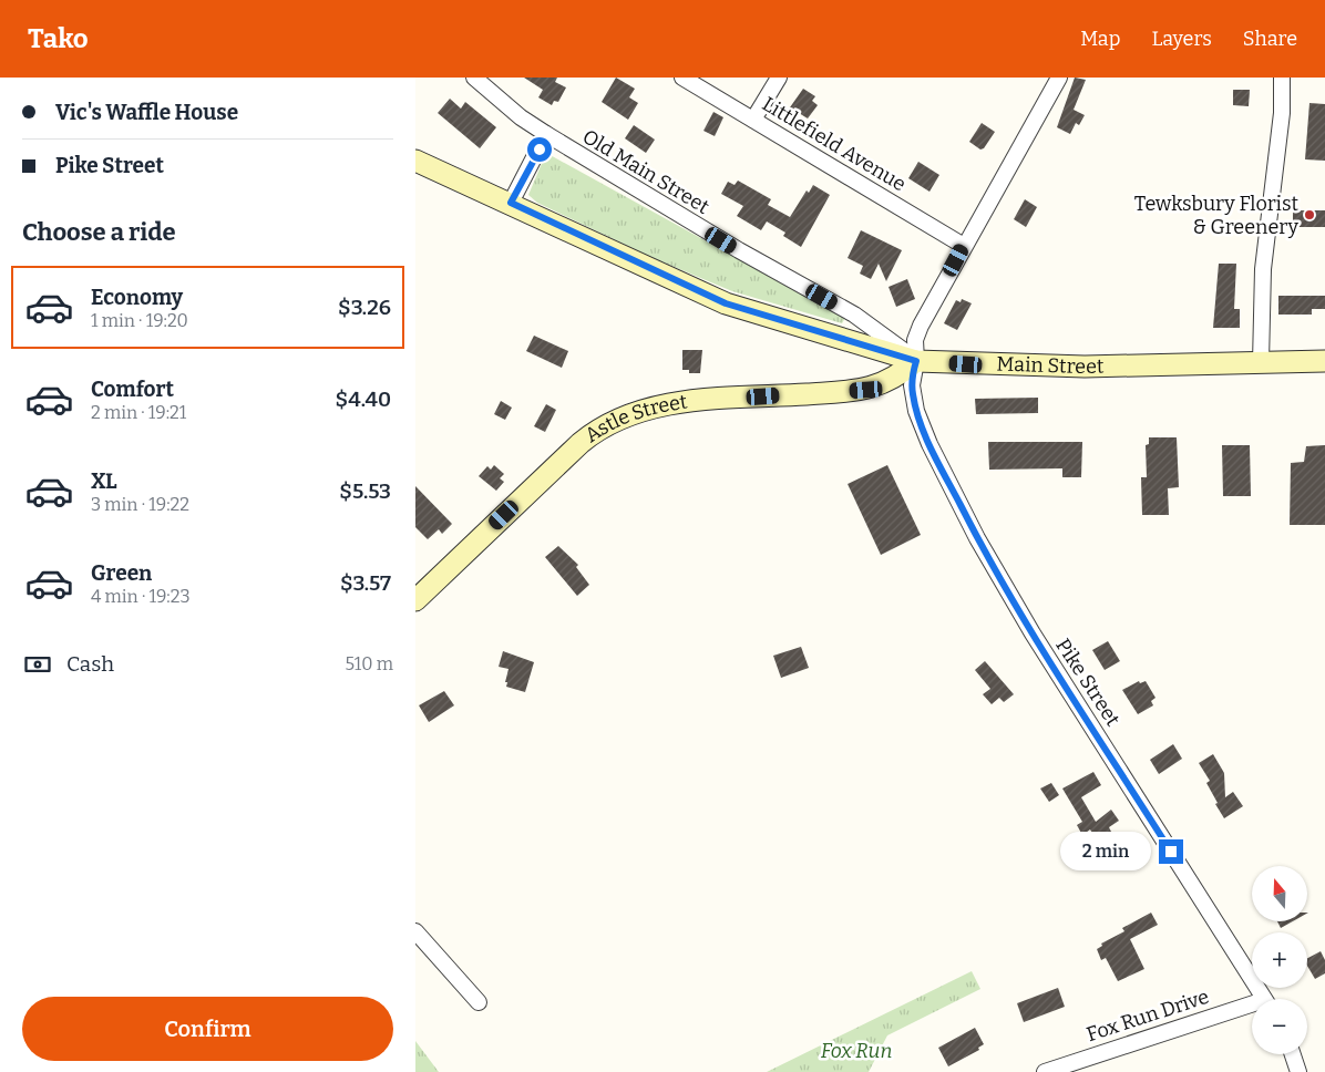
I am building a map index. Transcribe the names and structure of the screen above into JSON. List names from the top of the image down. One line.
{"streets":{"main road":["Main Street","Astle Street"],"street":["Littlefield Avenue","Old Main Street","Pike Street","Fox Run Drive"]},"crossings":[["Littlefield Avenue","Pike Street"],["Old Main Street","Main Street"],["Old Main Street","Astle Street"],["Old Main Street","Pike Street"],["Main Street","Astle Street"],["Main Street","Pike Street"],["Astle Street","Pike Street"]],"parks":["Fox Run"],"places":["Tewksbury Florist & Greenery"],"north":"top","page":{"header":"Tako","nav":["Map","Layers","Share"],"banner":["Vic's Waffle House","Pike Street"],"heading":"Choose a ride","list":[{"name":"Economy","note":"1 min · 19:20","value":"$3.26"},{"name":"Comfort","note":"2 min · 19:21","value":"$4.40"},{"name":"XL","note":"3 min · 19:22","value":"$5.53"},{"name":"Green","note":"4 min · 19:23","value":"$3.57"}],"pay":["Cash","510 m"],"bubble":"2 min","map_buttons":["+","−"],"buttons":"Confirm"}}
